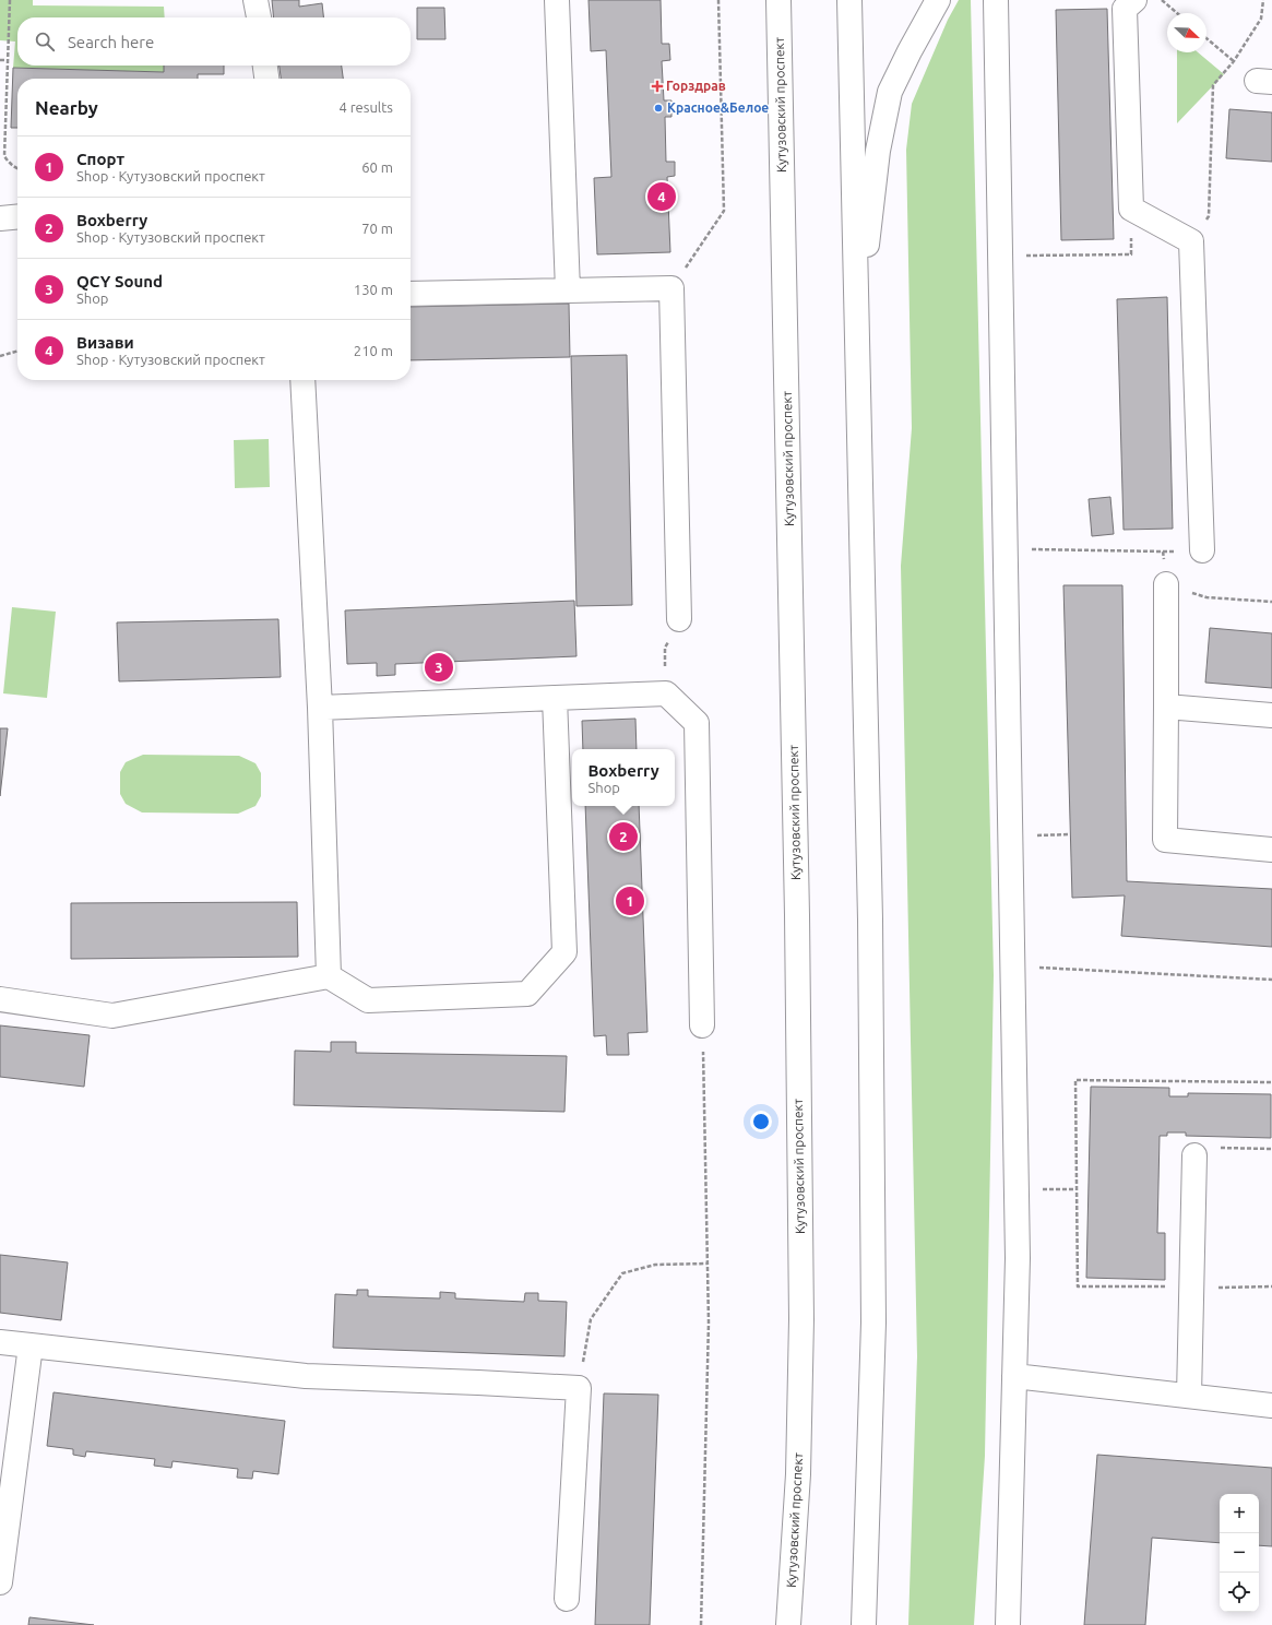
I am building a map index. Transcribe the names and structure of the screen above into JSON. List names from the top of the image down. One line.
{"streets":{"main road":["Кутузовский проспект"]},"places":{"health":["Горздрав"],"other":["Красное&Белое"]},"north":"bottom right","page":{"search":"Search here","heading":["Nearby","4 results"],"list":[{"mark":"1","name":"Спорт","note":"Shop · Кутузовский проспект","value":"60 m"},{"mark":"2","name":"Boxberry","note":"Shop · Кутузовский проспект","value":"70 m"},{"mark":"3","name":"QCY Sound","note":"Shop","value":"130 m"},{"mark":"4","name":"Визави","note":"Shop · Кутузовский проспект","value":"210 m"}],"pins":["4","3","2","1"],"popup":["Boxberry","Shop"],"map_buttons":["+","−"]}}
